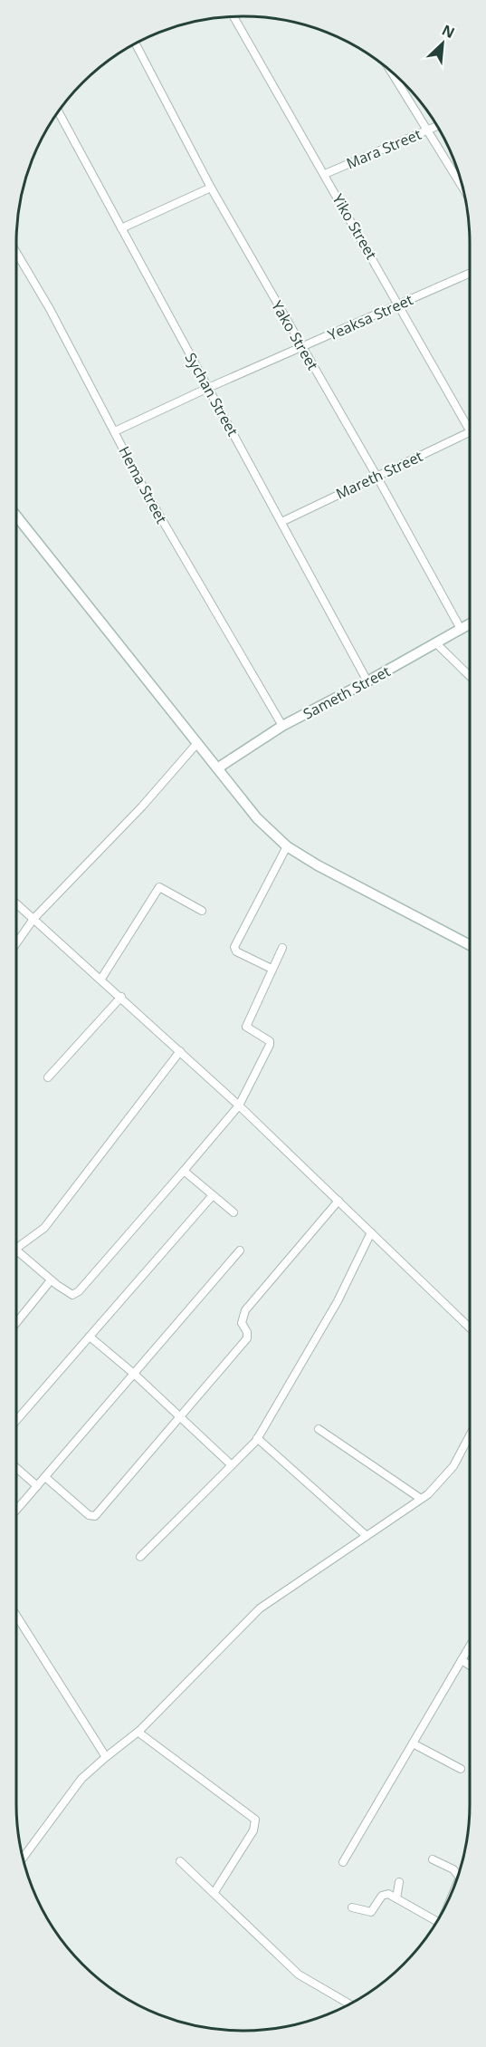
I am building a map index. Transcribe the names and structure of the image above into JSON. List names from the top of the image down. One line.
{"streets":{"street":["Mara Street","Yiko Street","Yeaksa Street","Yako Street","Sychan Street","Mareth Street","Hema Street","Sameth Street"]},"crossings":[["Mara Street","Yiko Street"],["Yiko Street","Yeaksa Street"],["Yeaksa Street","Yako Street"],["Yeaksa Street","Sychan Street"],["Yeaksa Street","Hema Street"],["Yako Street","Mareth Street"],["Yako Street","Sameth Street"],["Sychan Street","Mareth Street"],["Sychan Street","Sameth Street"],["Hema Street","Sameth Street"]],"north":"top right"}
